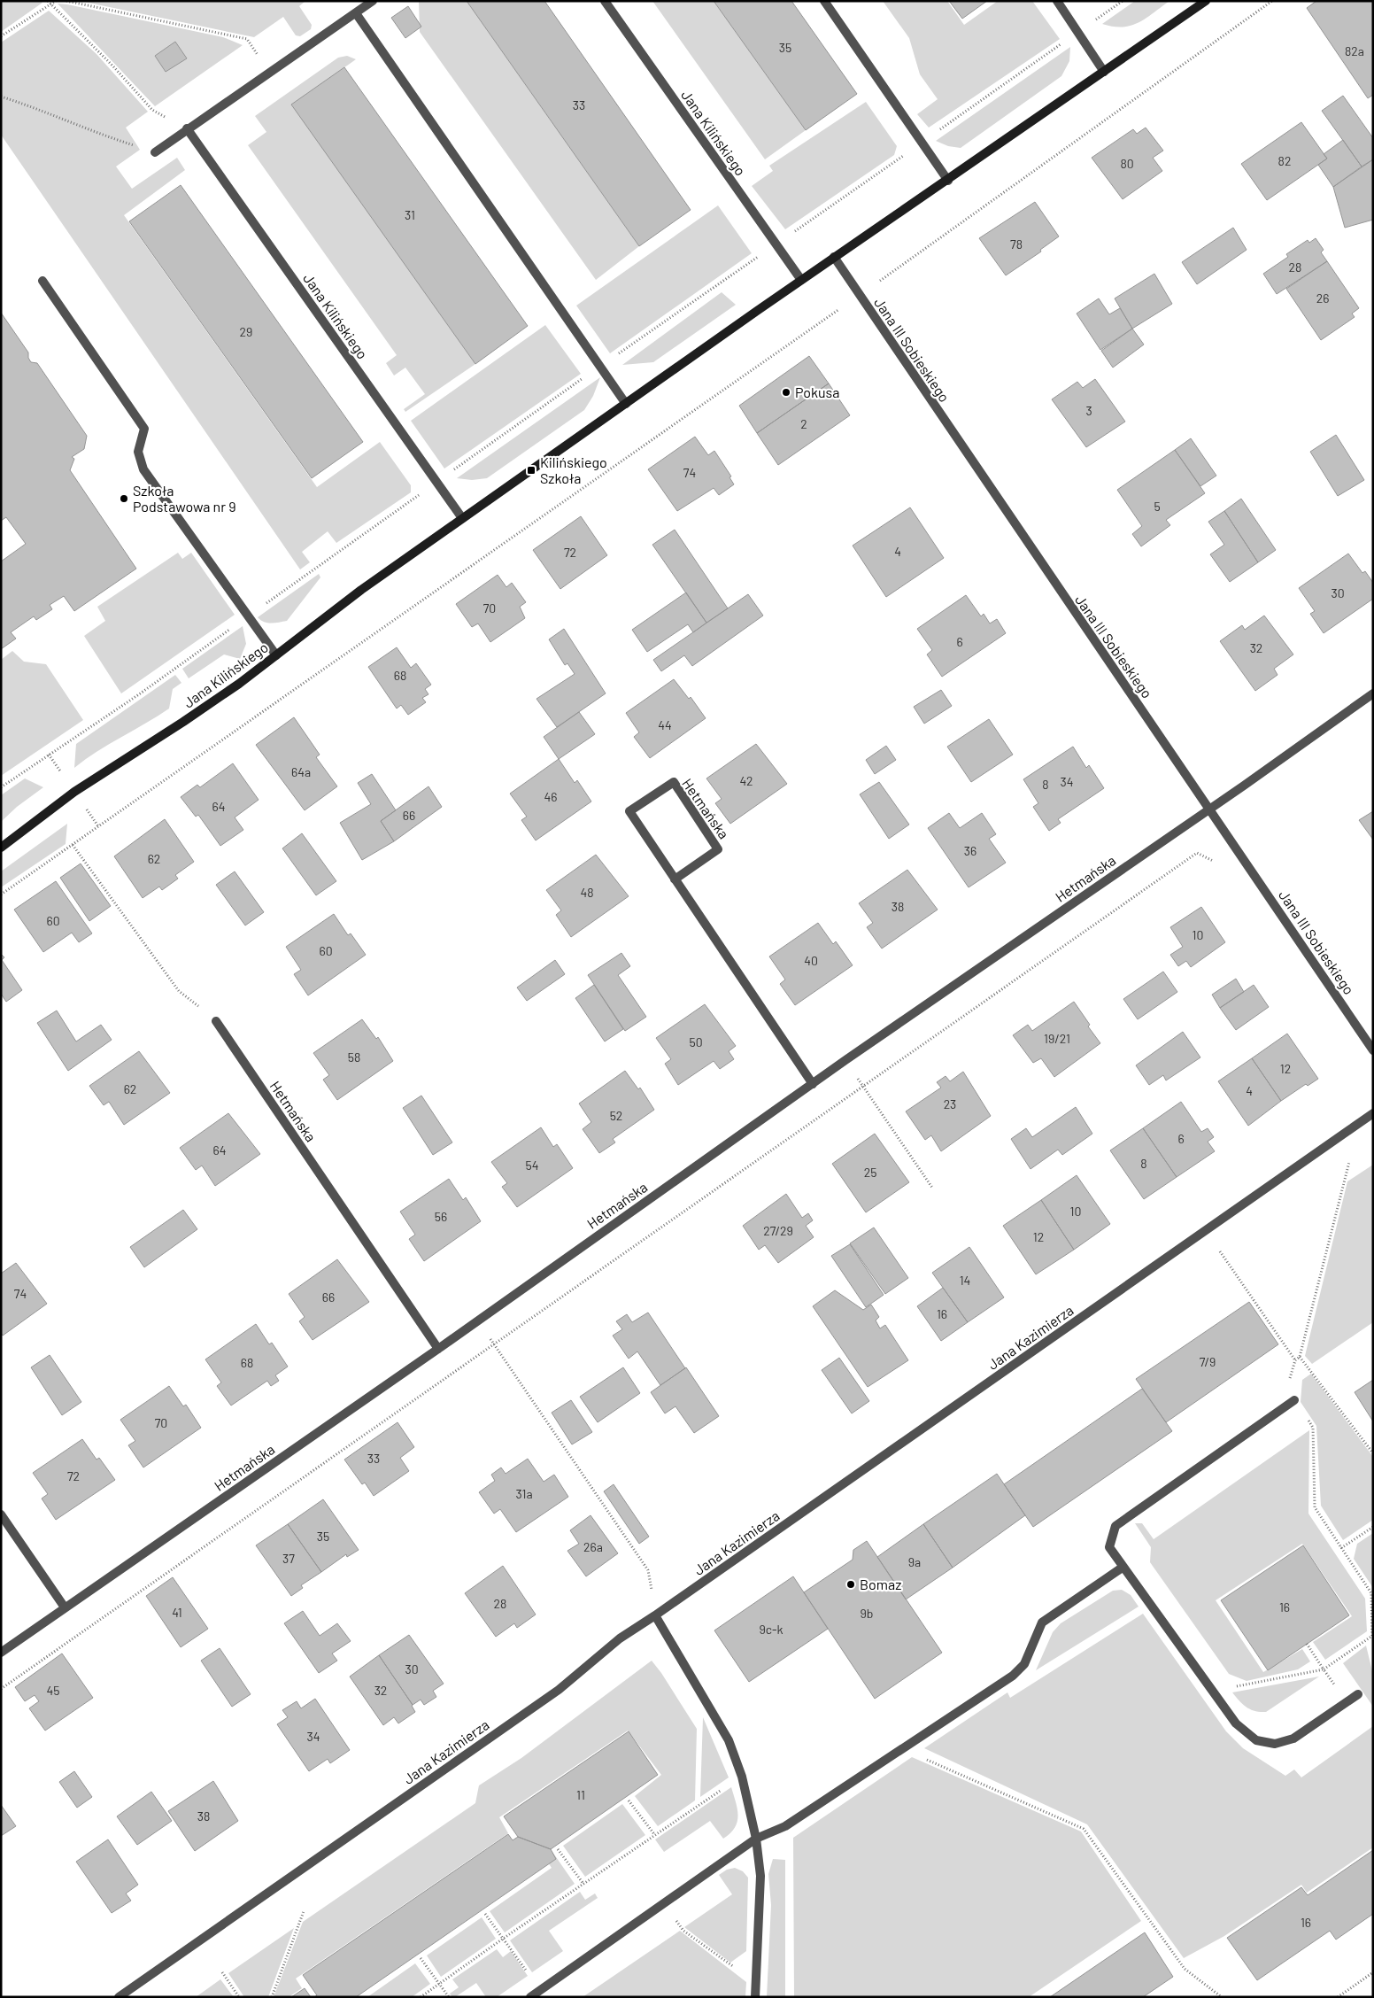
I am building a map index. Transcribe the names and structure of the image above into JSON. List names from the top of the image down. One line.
{"streets":{"street":["Jana Kilińskiego","Jana III Sobieskiego","Hetmańska","Jana Kazimierza"]},"crossings":[["Jana Kilińskiego","Jana III Sobieskiego"],["Jana III Sobieskiego","Hetmańska"]],"places":{"other":["Pokusa","Szkoła Podstawowa nr 9","Bomaz"],"transit":["Kilińskiego Szkoła"]},"house_numbers":["35","82a","33","82","80","31","78","28","26","29","3","2","74","5","4","72","30","70","6","32","68","44","64a","42","34","8","46","64","66","36","62","48","38","60","10","60","40","19/21","50","58","12","62","4","23","52","6","64","8","54","25","10","56","27/29","12","14","74","66","16","7/9","68","70","33","72","31a","35","26a","37","9a","28","16","41","9b","9c-k","30","45","32","34","11","38","16"]}
